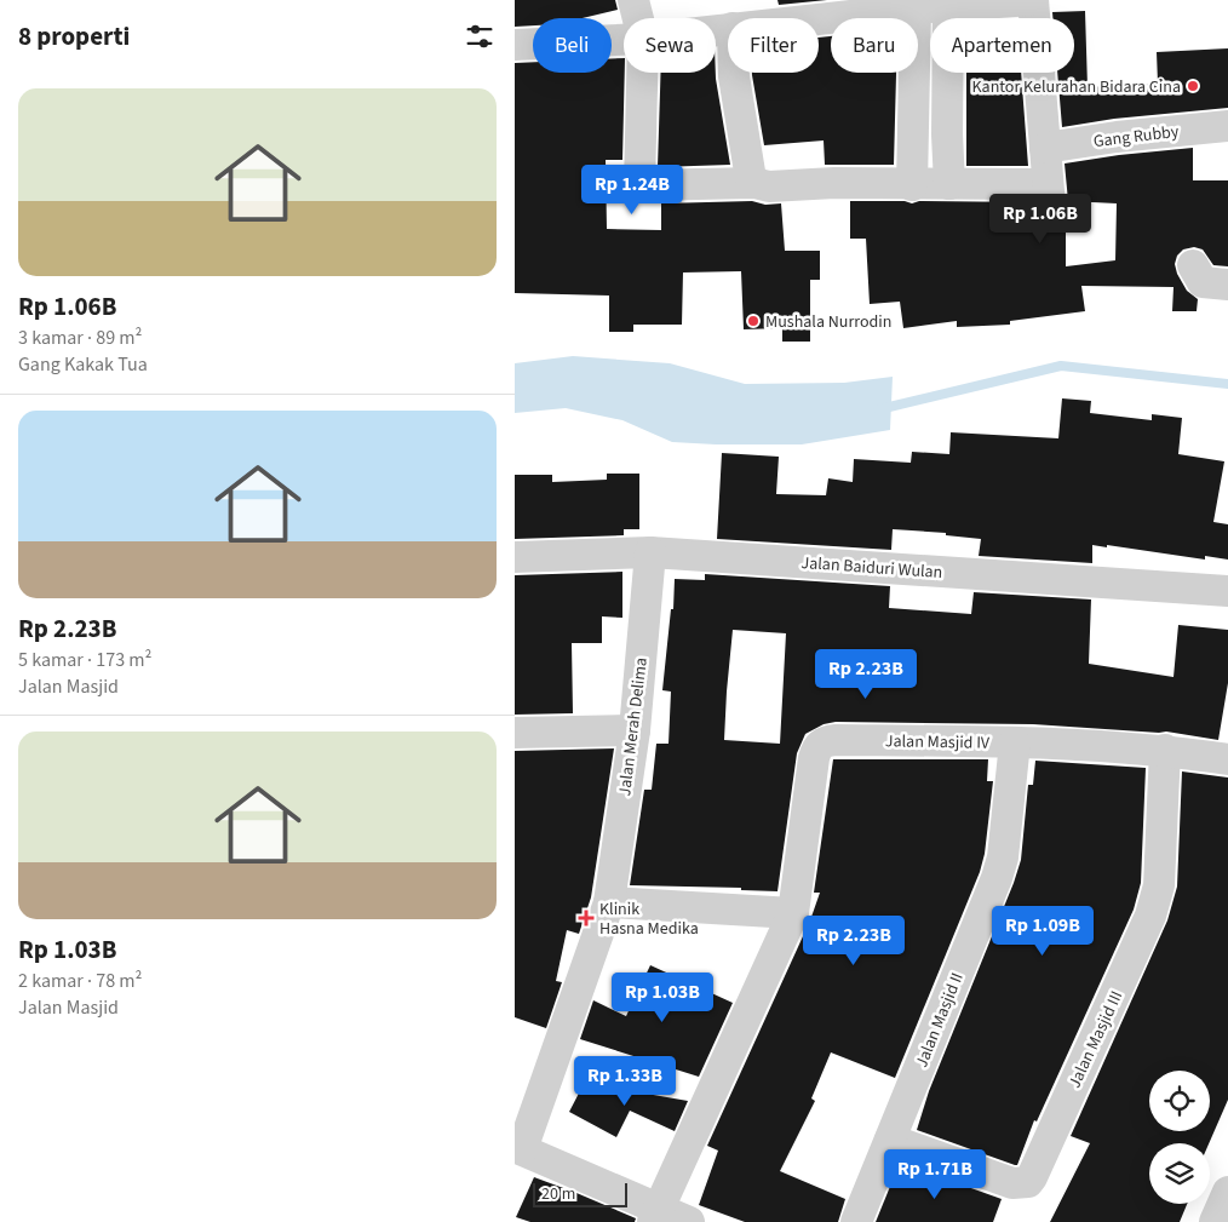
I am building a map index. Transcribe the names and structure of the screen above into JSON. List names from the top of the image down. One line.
{"streets":{"street":["Gang Rubby","Jalan Baiduri Wulan","Jalan Merah Delima","Jalan Masjid IV","Jalan Masjid II","Jalan Masjid III"]},"crossings":[["Jalan Baiduri Wulan","Jalan Merah Delima"],["Jalan Masjid IV","Jalan Masjid II"],["Jalan Masjid IV","Jalan Masjid III"],["Jalan Masjid II","Jalan Masjid III"]],"places":{"other":["Kantor Kelurahan Bidara Cina","Mushala Nurrodin"],"health":["Klinik Hasna Medika"]},"scale_bar":"20 m","page":{"heading":"8 properti","chip":["Beli","Sewa","Filter","Baru","Apartemen"],"list":[{"name":"Rp 1.06B","note":"3 kamar · 89 m² · Gang Kakak Tua"},{"name":"Rp 2.23B","note":"5 kamar · 173 m² · Jalan Masjid"},{"name":"Rp 1.03B","note":"2 kamar · 78 m² · Jalan Masjid"}],"price":["Rp 1.24B","Rp 1.06B","Rp 2.23B","Rp 1.09B","Rp 2.23B","Rp 1.03B","Rp 1.33B","Rp 1.71B"],"scale":"20 m"}}
